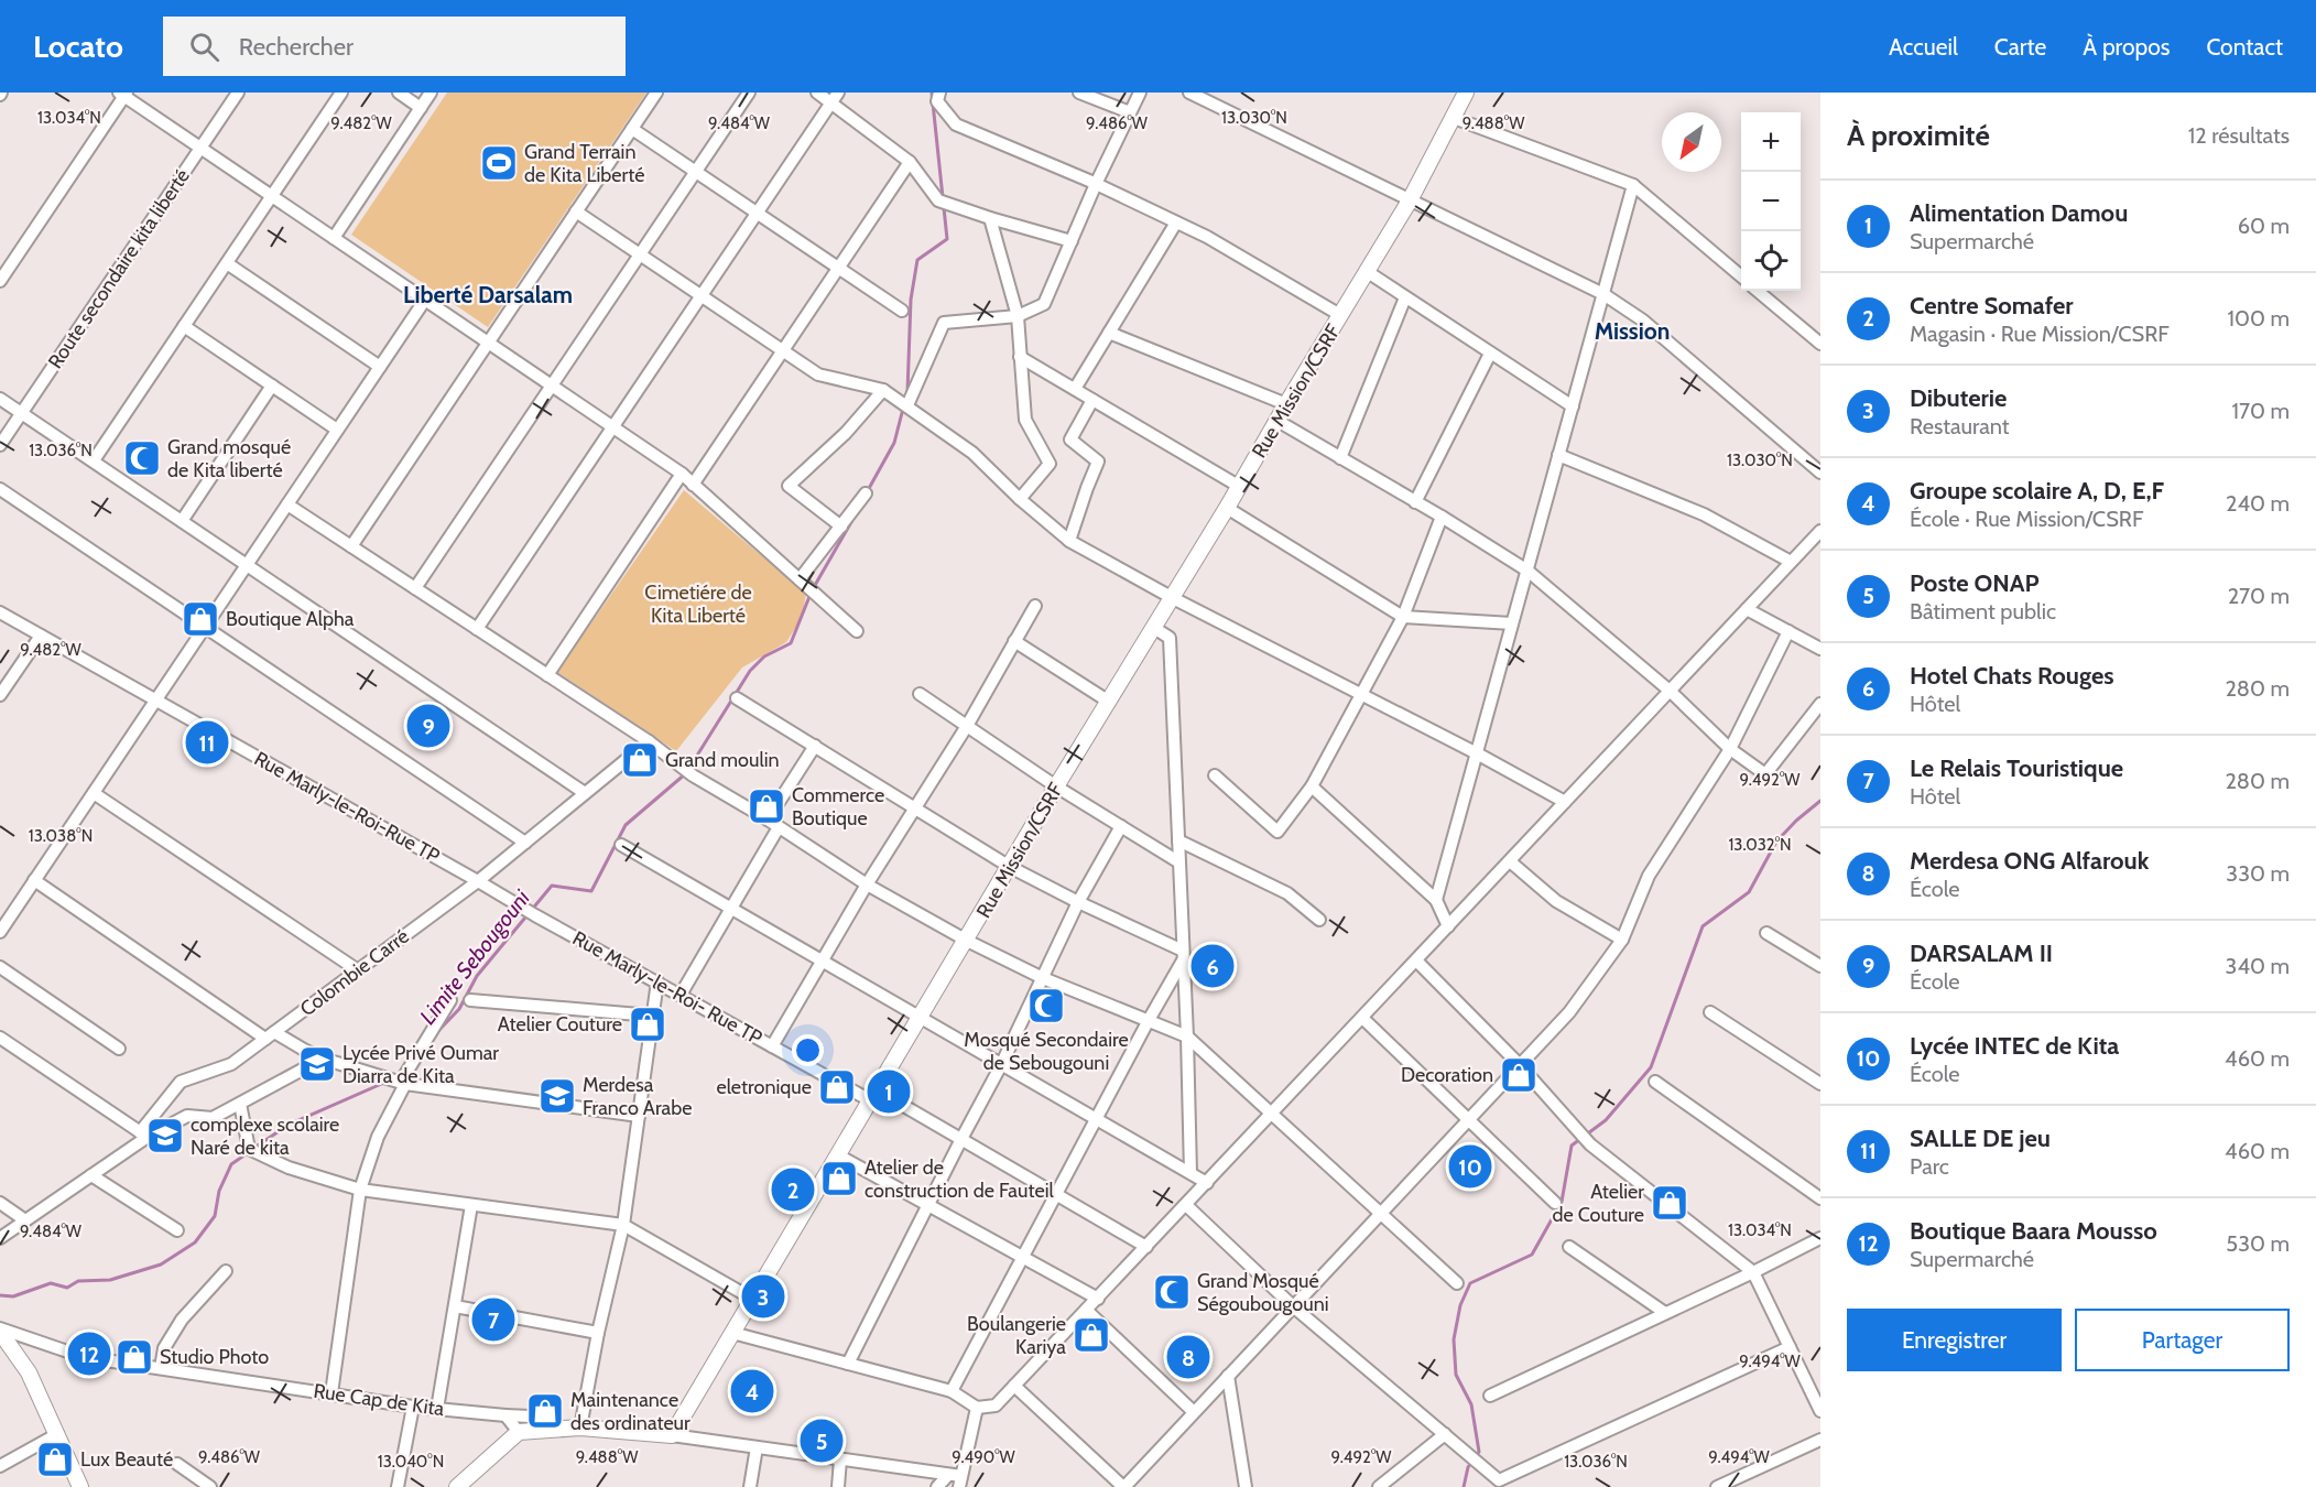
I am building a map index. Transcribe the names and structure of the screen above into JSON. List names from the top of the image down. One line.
{"streets":{"main road":["Rue Mission/CSRF"],"street":["Route secondaire kita liberté","Rue Marly-le-Roi-Rue TP","Colombie Carré","Rue Marly-le-Roi- Rue TP","Rue Cap de Kita"]},"crossings":[["Rue Mission/CSRF","Rue Marly-le-Roi- Rue TP"],["Rue Marly-le-Roi-Rue TP","Colombie Carré"],["Rue Marly-le-Roi-Rue TP","Rue Marly-le-Roi- Rue TP"]],"districts":["Liberté Darsalam","Mission"],"water":["Limite Sebougouni"],"parks":["Cimetiére de Kita Liberté"],"places":{"sports":["Grand Terrain de Kita Liberté"],"mosque":["Grand mosqué de Kita liberté","Mosqué Secondaire de Sebougouni","Grand Mosqué Ségoubougouni"],"shop":["Boutique Alpha","Grand moulin","Commerce Boutique","Atelier Couture","Decoration","eletronique","Atelier de construction de Fauteil","Atelier de Couture","Boulangerie Kariya","Studio Photo","Maintenance des ordinateur","Lux Beauté"],"school or university":["Lycée Privé Oumar Diarra de Kita","Merdesa Franco Arabe","complexe scolaire Naré de kita"]},"north":"bottom left","page":{"header":"Locato","search":"Rechercher","nav":["Accueil","Carte","À propos","Contact"],"heading":["À proximité","12 résultats"],"map_buttons":["+","−"],"list":[{"mark":"1","name":"Alimentation Damou","note":"Supermarché","value":"60 m"},{"mark":"2","name":"Centre Somafer","note":"Magasin · Rue Mission/CSRF","value":"100 m"},{"mark":"3","name":"Dibuterie","note":"Restaurant","value":"170 m"},{"mark":"4","name":"Groupe scolaire A, D, E,F","note":"École · Rue Mission/CSRF","value":"240 m"},{"mark":"5","name":"Poste ONAP","note":"Bâtiment public","value":"270 m"},{"mark":"6","name":"Hotel Chats Rouges","note":"Hôtel","value":"280 m"},{"mark":"7","name":"Le Relais Touristique","note":"Hôtel","value":"280 m"},{"mark":"8","name":"Merdesa ONG Alfarouk","note":"École","value":"330 m"},{"mark":"9","name":"DARSALAM II","note":"École","value":"340 m"},{"mark":"10","name":"Lycée INTEC de Kita","note":"École","value":"460 m"},{"mark":"11","name":"SALLE DE jeu","note":"Parc","value":"460 m"},{"mark":"12","name":"Boutique Baara Mousso","note":"Supermarché","value":"530 m"}],"pins":["9","11","6","1","10","2","3","7","12","8","4","5"],"buttons":["Enregistrer","Partager"]},"coordinates":["13.034°N","13.030°N","9.486°W","9.482°W","9.484°W","9.488°W","13.036°N","9.492°W","13.038°N","13.032°N","9.494°W","9.490°W","13.040°N"]}
